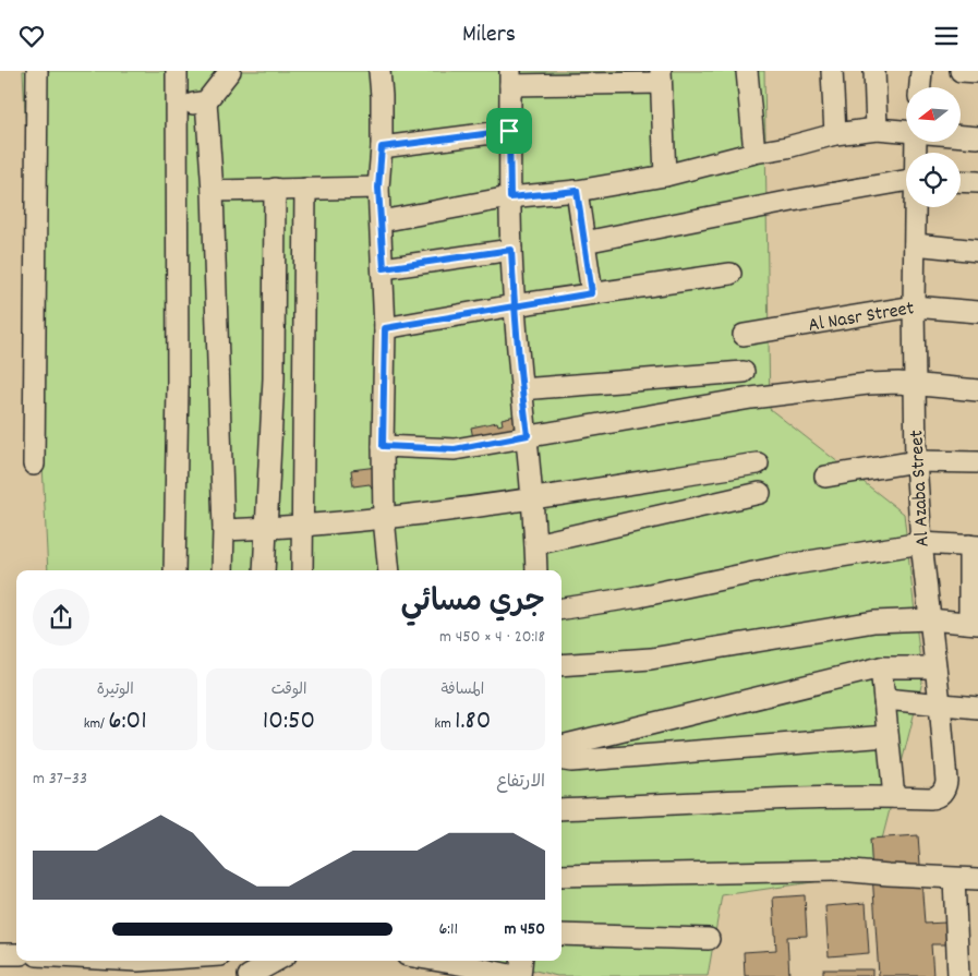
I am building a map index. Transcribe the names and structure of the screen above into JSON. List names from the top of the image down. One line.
{"streets":{"street":["Al Nasr Street","Al Azaba Street"]},"crossings":[["Al Nasr Street","Al Azaba Street"]],"north":"left","page":{"header":"Milers","heading":["جري مسائي","20:18 · 4 × 450 m"],"stats":[["المسافة","1.80 km"],["الوقت","10:50"],["الوتيرة","6:01 /km"]],"chart":["الارتفاع","33–37 m"],"list":[{"name":"450 m","note":"6:11"}]}}
